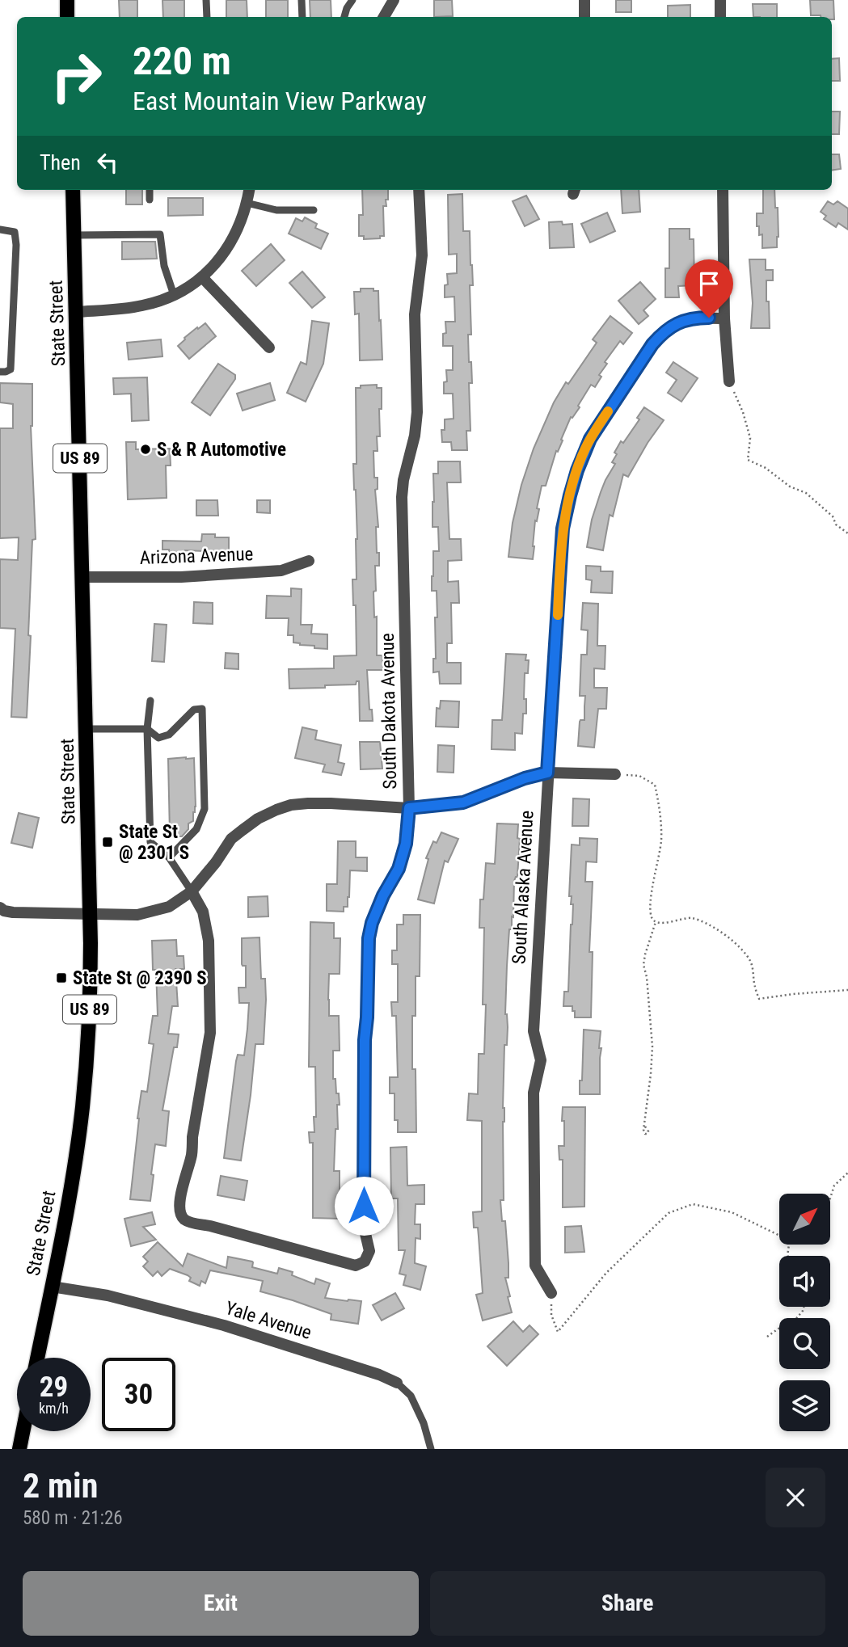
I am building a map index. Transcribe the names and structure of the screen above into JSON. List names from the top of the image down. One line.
{"streets":{"main road":["State Street","US 89"],"street":["Arizona Avenue","South Dakota Avenue","South Alaska Avenue","Yale Avenue"]},"crossings":[["State Street","Arizona Avenue"],["State Street","Yale Avenue"]],"places":{"other":["S & R Automotive"],"transit":["State St @ 2301 S","State St @ 2390 S"]},"north":"top right","page":{"turn":["220 m","East Mountain View Parkway"],"then":"Then","speed":"29 km/h","limit":"30","heading":["2 min","580 m · 21:26"],"buttons":["Exit","Share"]}}
